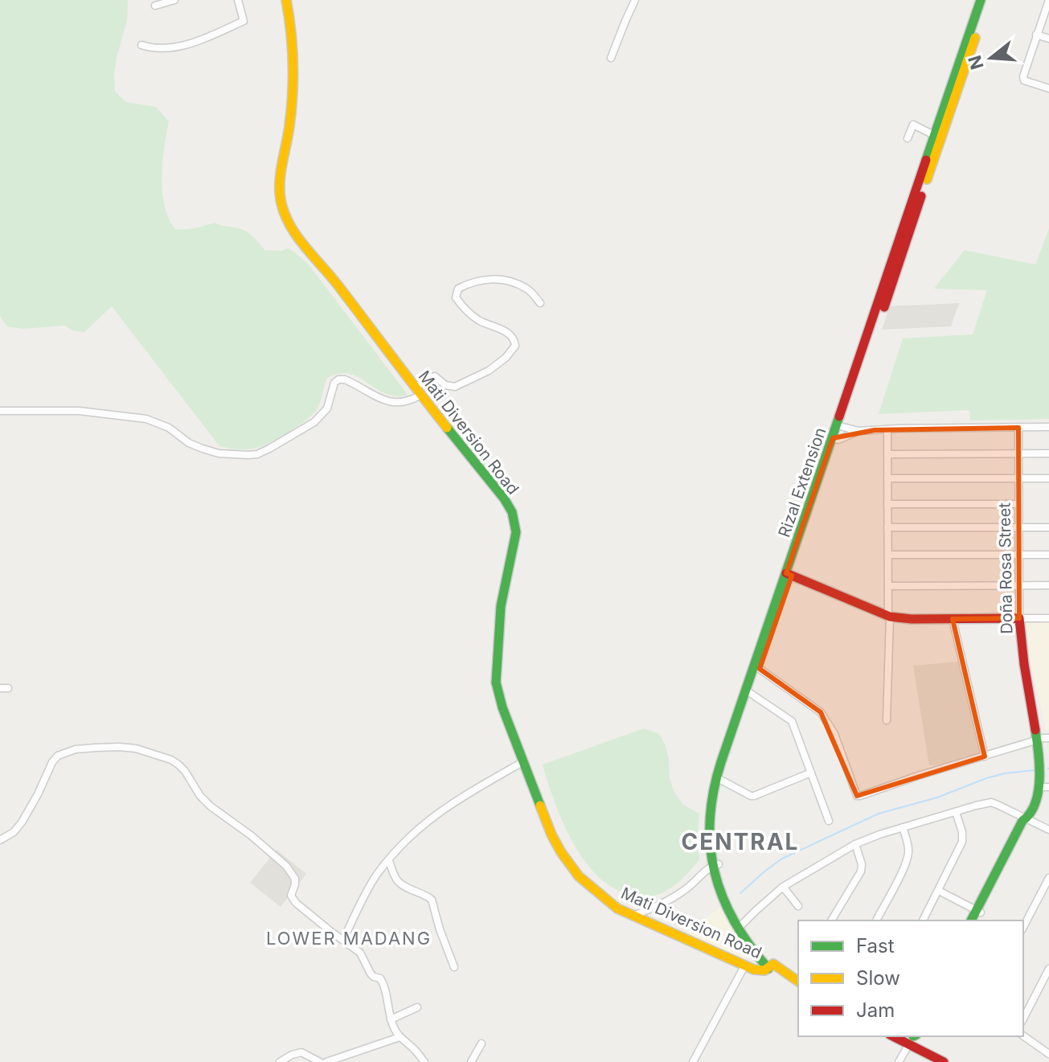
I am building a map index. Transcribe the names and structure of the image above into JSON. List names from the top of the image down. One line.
{"streets":{"main road":["Mati Diversion Road","Rizal Extension","Doña Rosa Street"]},"crossings":[["Mati Diversion Road","Rizal Extension"]],"districts":["CENTRAL","LOWER MADANG"],"legend":["Fast","Slow","Jam"],"north":"left"}
